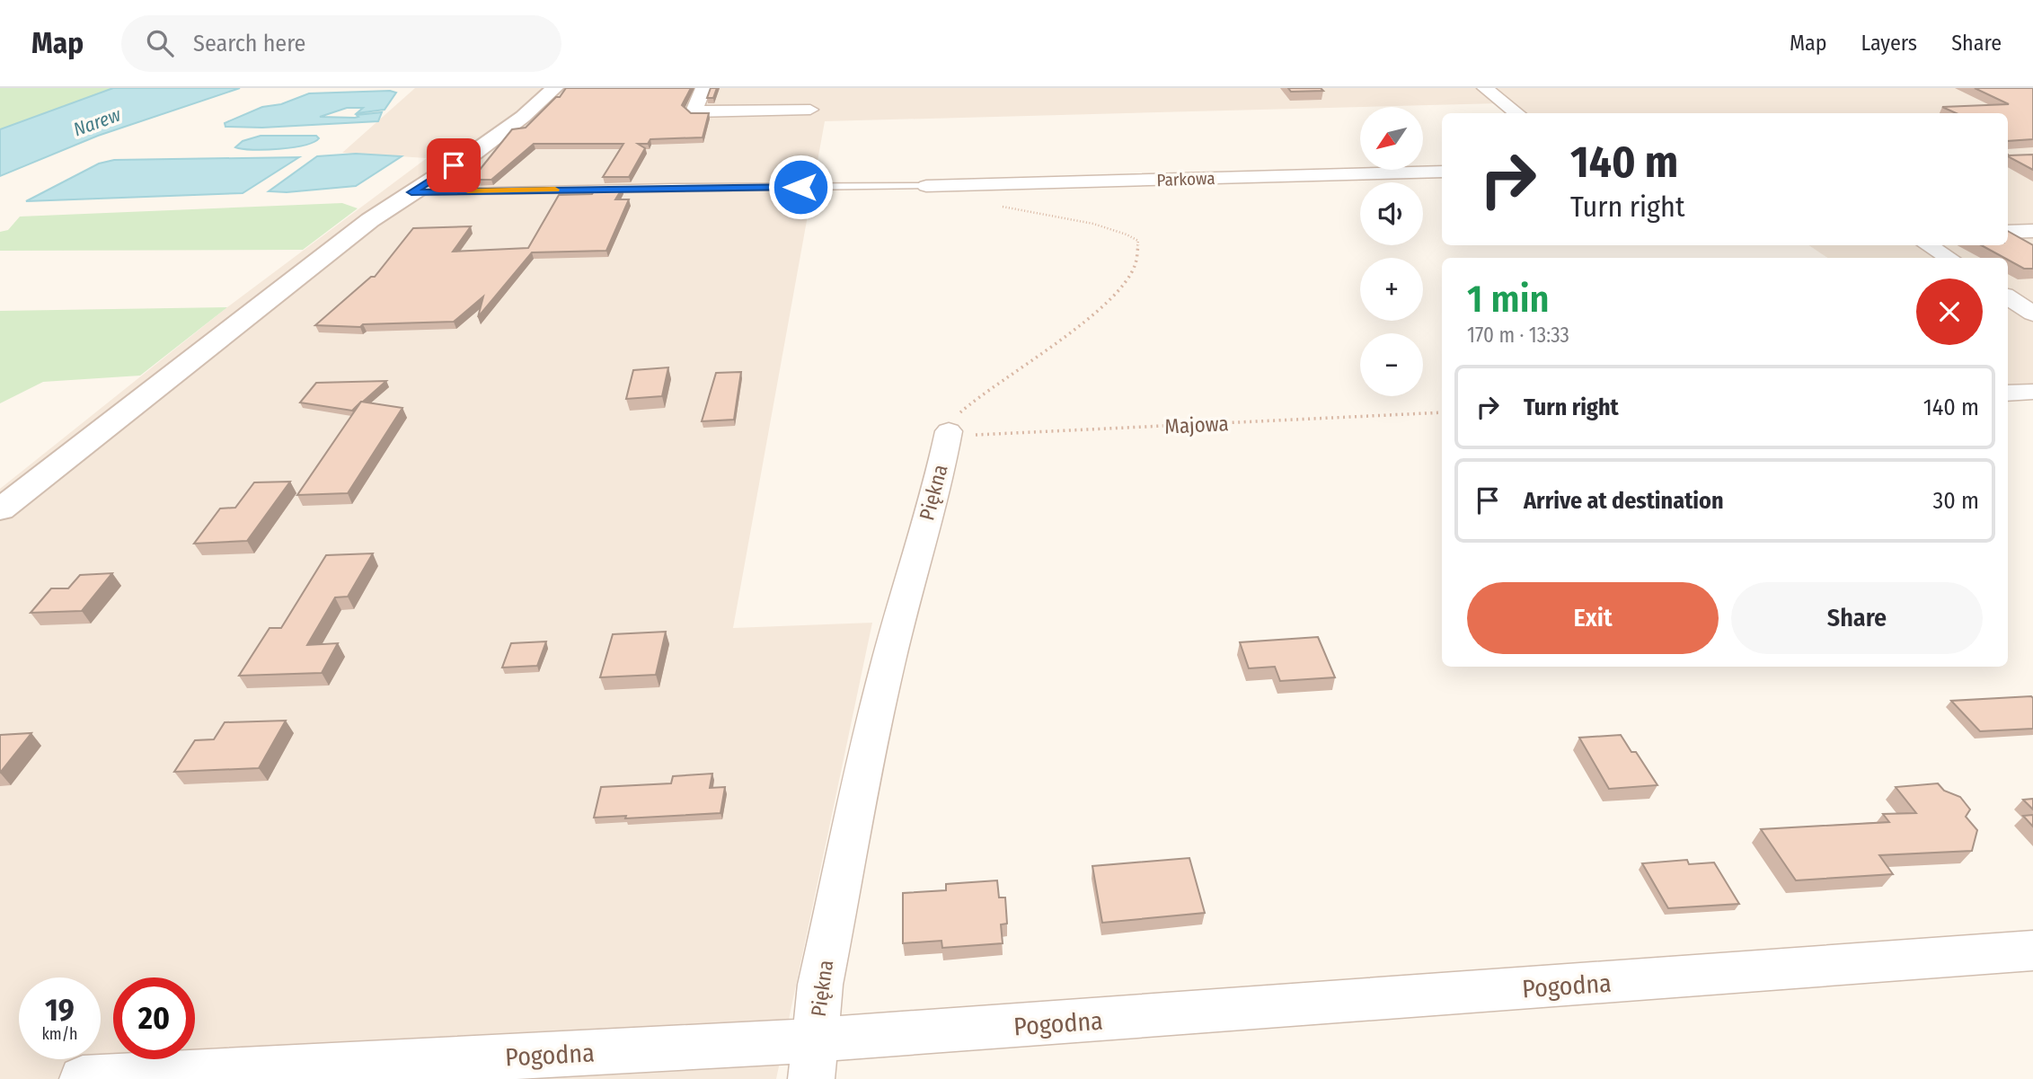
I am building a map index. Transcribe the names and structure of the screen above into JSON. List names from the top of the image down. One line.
{"streets":{"street":["Parkowa","Piękna","Pogodna"],"path":["Majowa"]},"crossings":[["Majowa","Piękna"],["Piękna","Pogodna"]],"water":["Narew"],"north":"bottom left","page":{"header":"Map","search":"Search here","nav":["Map","Layers","Share"],"map_buttons":["+","−"],"turn":["140 m","Turn right"],"heading":["1 min","170 m · 13:33"],"list":[{"name":"Turn right","value":"140 m"},{"name":"Arrive at destination","value":"30 m"}],"buttons":["Exit","Share"],"speed":"19 km/h","limit":"20"}}
